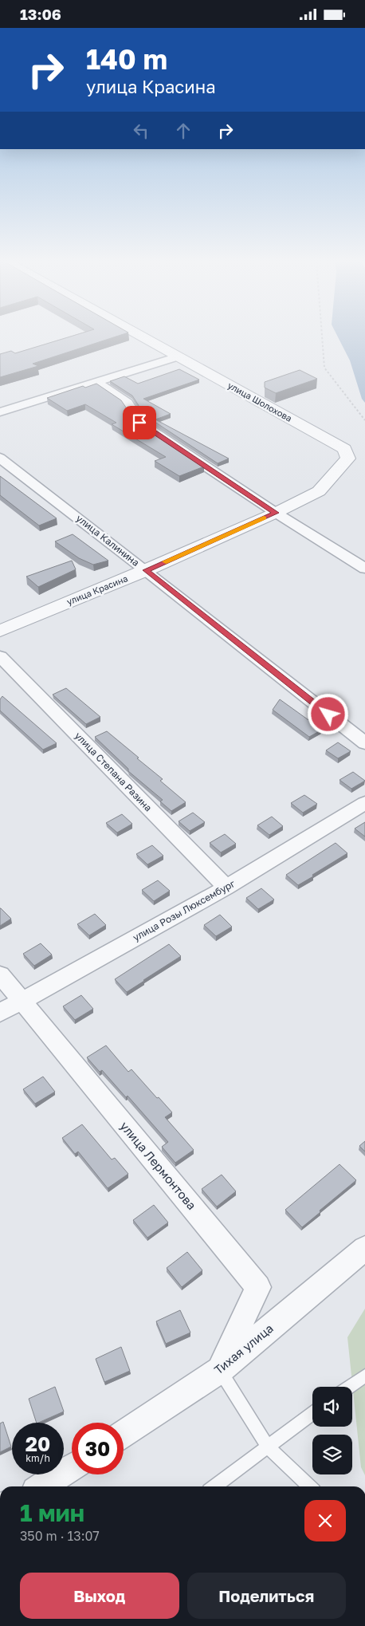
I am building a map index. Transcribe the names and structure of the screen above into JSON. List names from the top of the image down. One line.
{"streets":{"street":["улица Шолохова","улица Калинина","улица Красина","улица Степана Разина","улица Розы Люксембург","улица Лермонтова","Тихая улица"]},"crossings":[["улица Шолохова","улица Красина"],["улица Калинина","улица Красина"],["улица Степана Разина","улица Розы Люксембург"],["улица Розы Люксембург","улица Лермонтова"],["улица Лермонтова","Тихая улица"]],"page":{"status":"13:06","turn":["140 m","улица Красина"],"speed":"20 km/h","limit":"30","heading":["1 мин","350 m · 13:07"],"buttons":["Выход","Поделиться"]}}
